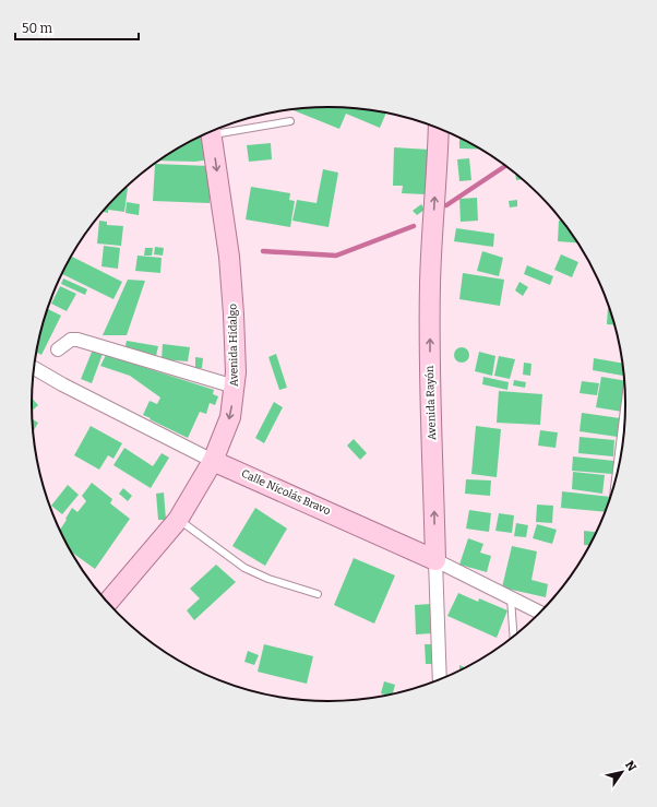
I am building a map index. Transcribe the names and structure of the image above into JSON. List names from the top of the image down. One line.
{"streets":{"main road":["Avenida Hidalgo","Avenida Rayón","Calle Nicolás Bravo"]},"crossings":[["Avenida Hidalgo","Calle Nicolás Bravo"],["Avenida Rayón","Calle Nicolás Bravo"]],"one_way":["Avenida Hidalgo","Avenida Rayón"],"scale_bar":"50 m","north":"top right"}
